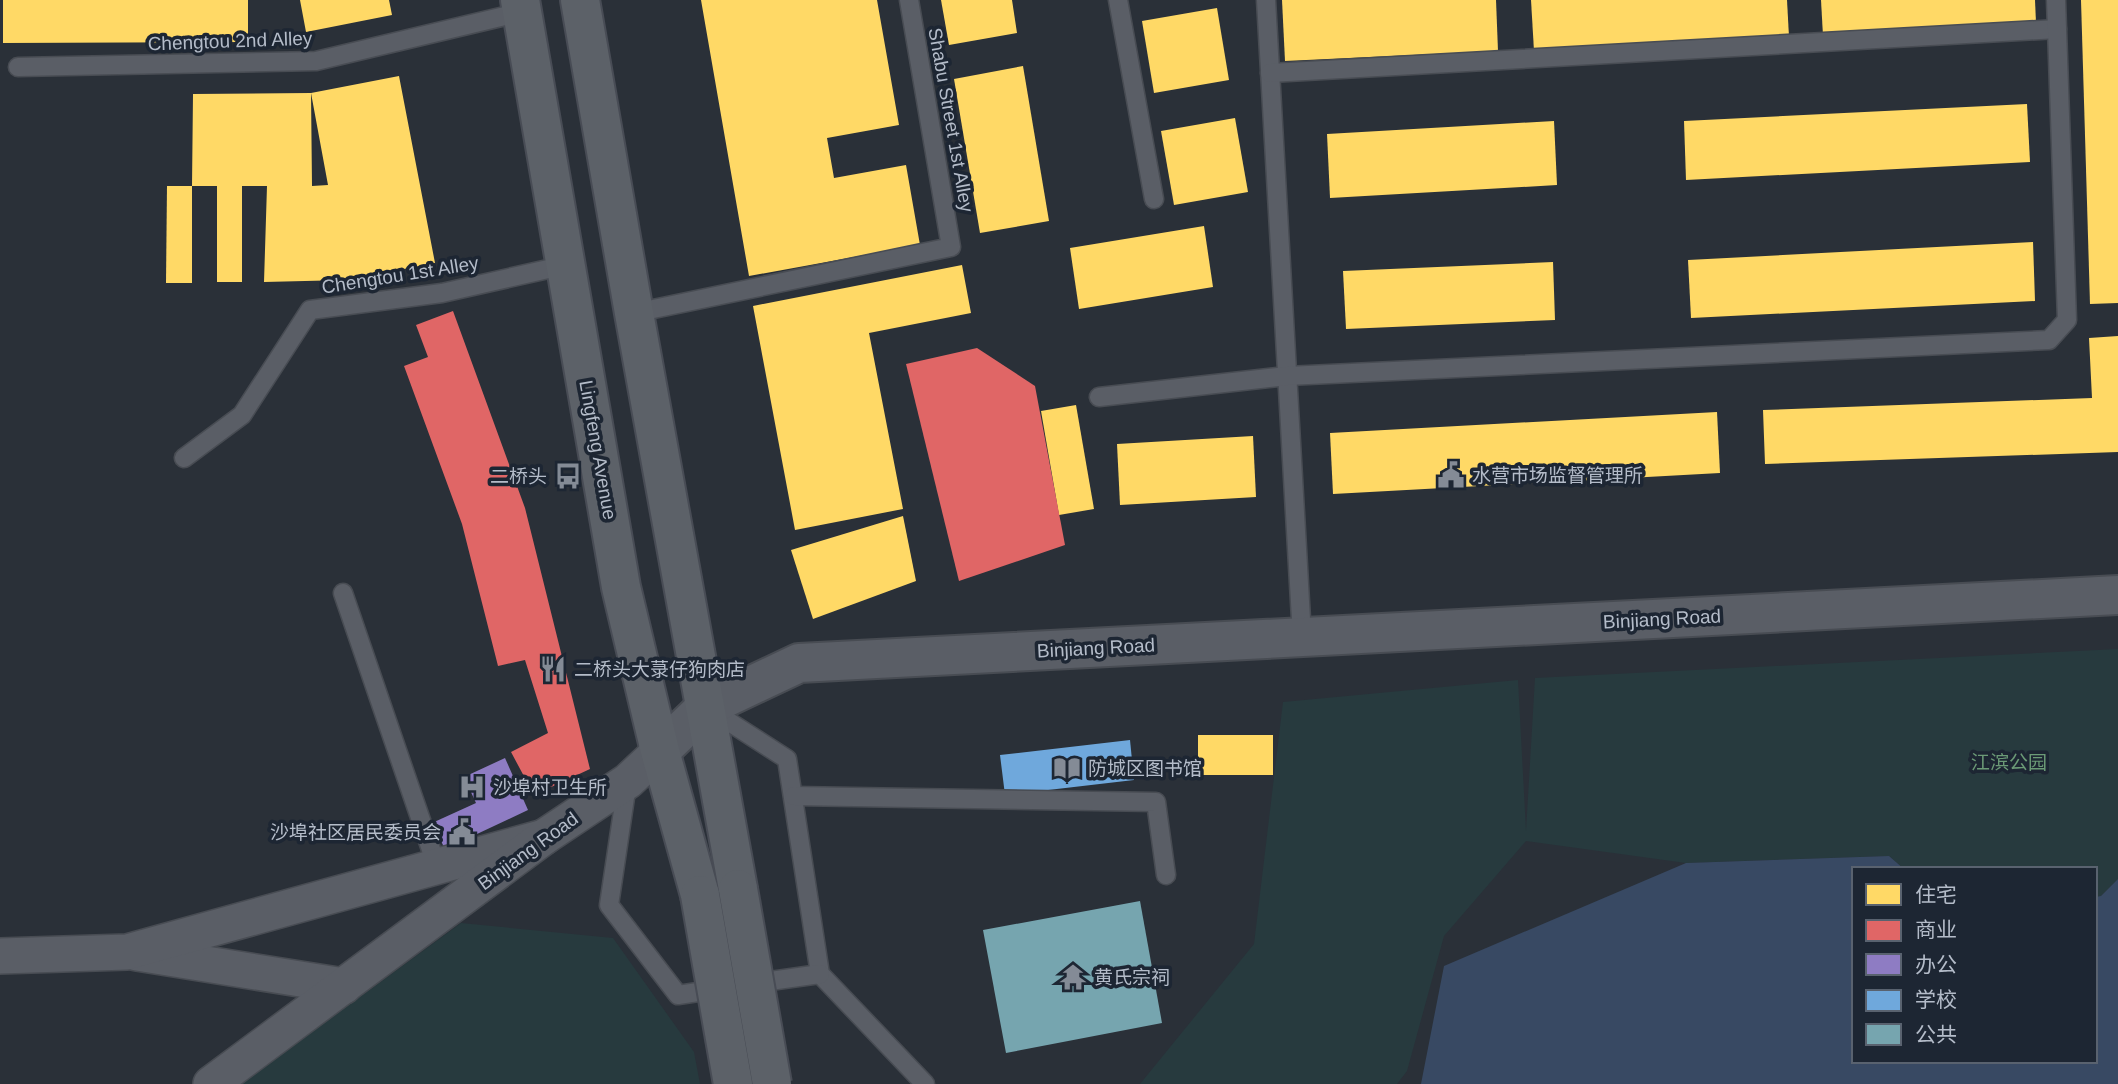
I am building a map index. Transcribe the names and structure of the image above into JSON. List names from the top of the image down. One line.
{"streets":{"main road":["Lingfeng Avenue"],"street":["Binjiang Road"],"lane":["Chengtou 2nd Alley","Shabu Street 1st Alley","Chengtou 1st Alley"]},"crossings":[["Chengtou 2nd Alley","Lingfeng Avenue"],["Chengtou 1st Alley","Lingfeng Avenue"],["Lingfeng Avenue","Binjiang Road"]],"parks":["江滨公园"],"places":{"public building":["水营市场监督管理所","沙埠社区居民委员会"],"bus stop":["二桥头"],"restaurant":["二桥头大菉仔狗肉店"],"library":["防城区图书馆"],"hospital":["沙埠村卫生所"],"temple":["黄氏宗祠"]},"legend":["住宅","商业","办公","学校","公共"]}
